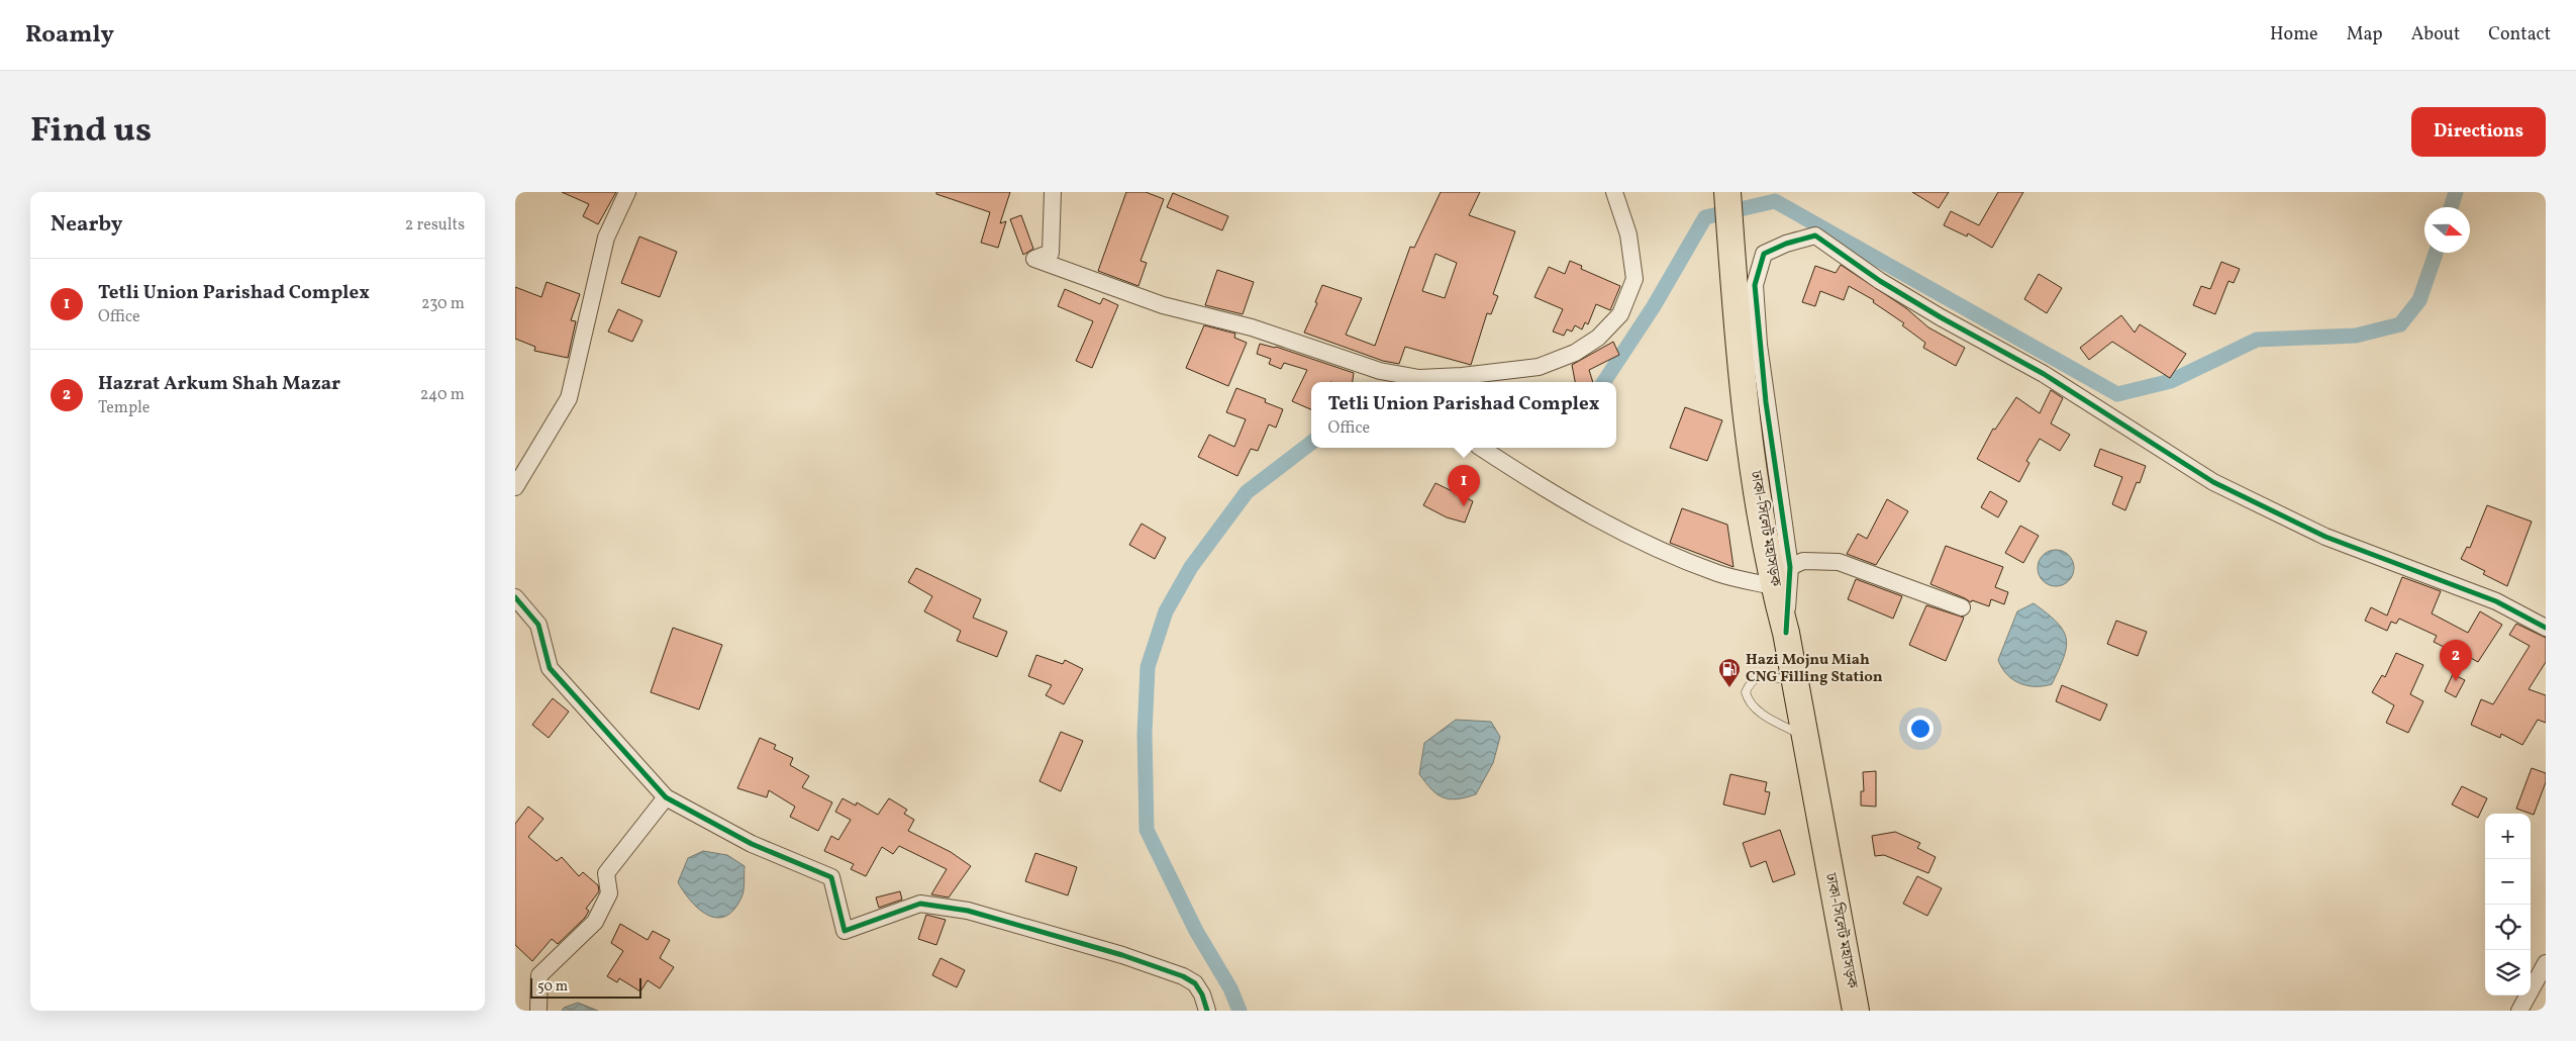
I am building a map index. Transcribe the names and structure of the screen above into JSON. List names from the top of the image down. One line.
{"streets":{"highway":["ঢাকা-সিলেট মহাসড়ক"]},"places":{"fuel station":["Hazi Mojnu Miah CNG Filling Station"]},"scale_bar":"50 m","north":"right","page":{"header":"Roamly","nav":["Home","Map","About","Contact"],"title":"Find us","buttons":"Directions","heading":["Nearby","2 results"],"list":[{"mark":"1","name":"Tetli Union Parishad Complex","note":"Office","value":"230 m"},{"mark":"2","name":"Hazrat Arkum Shah Mazar","note":"Temple","value":"240 m"}],"popup":["Tetli Union Parishad Complex","Office"],"pins":["1","2"],"map_buttons":["+","−"],"scale":"50 m"}}
